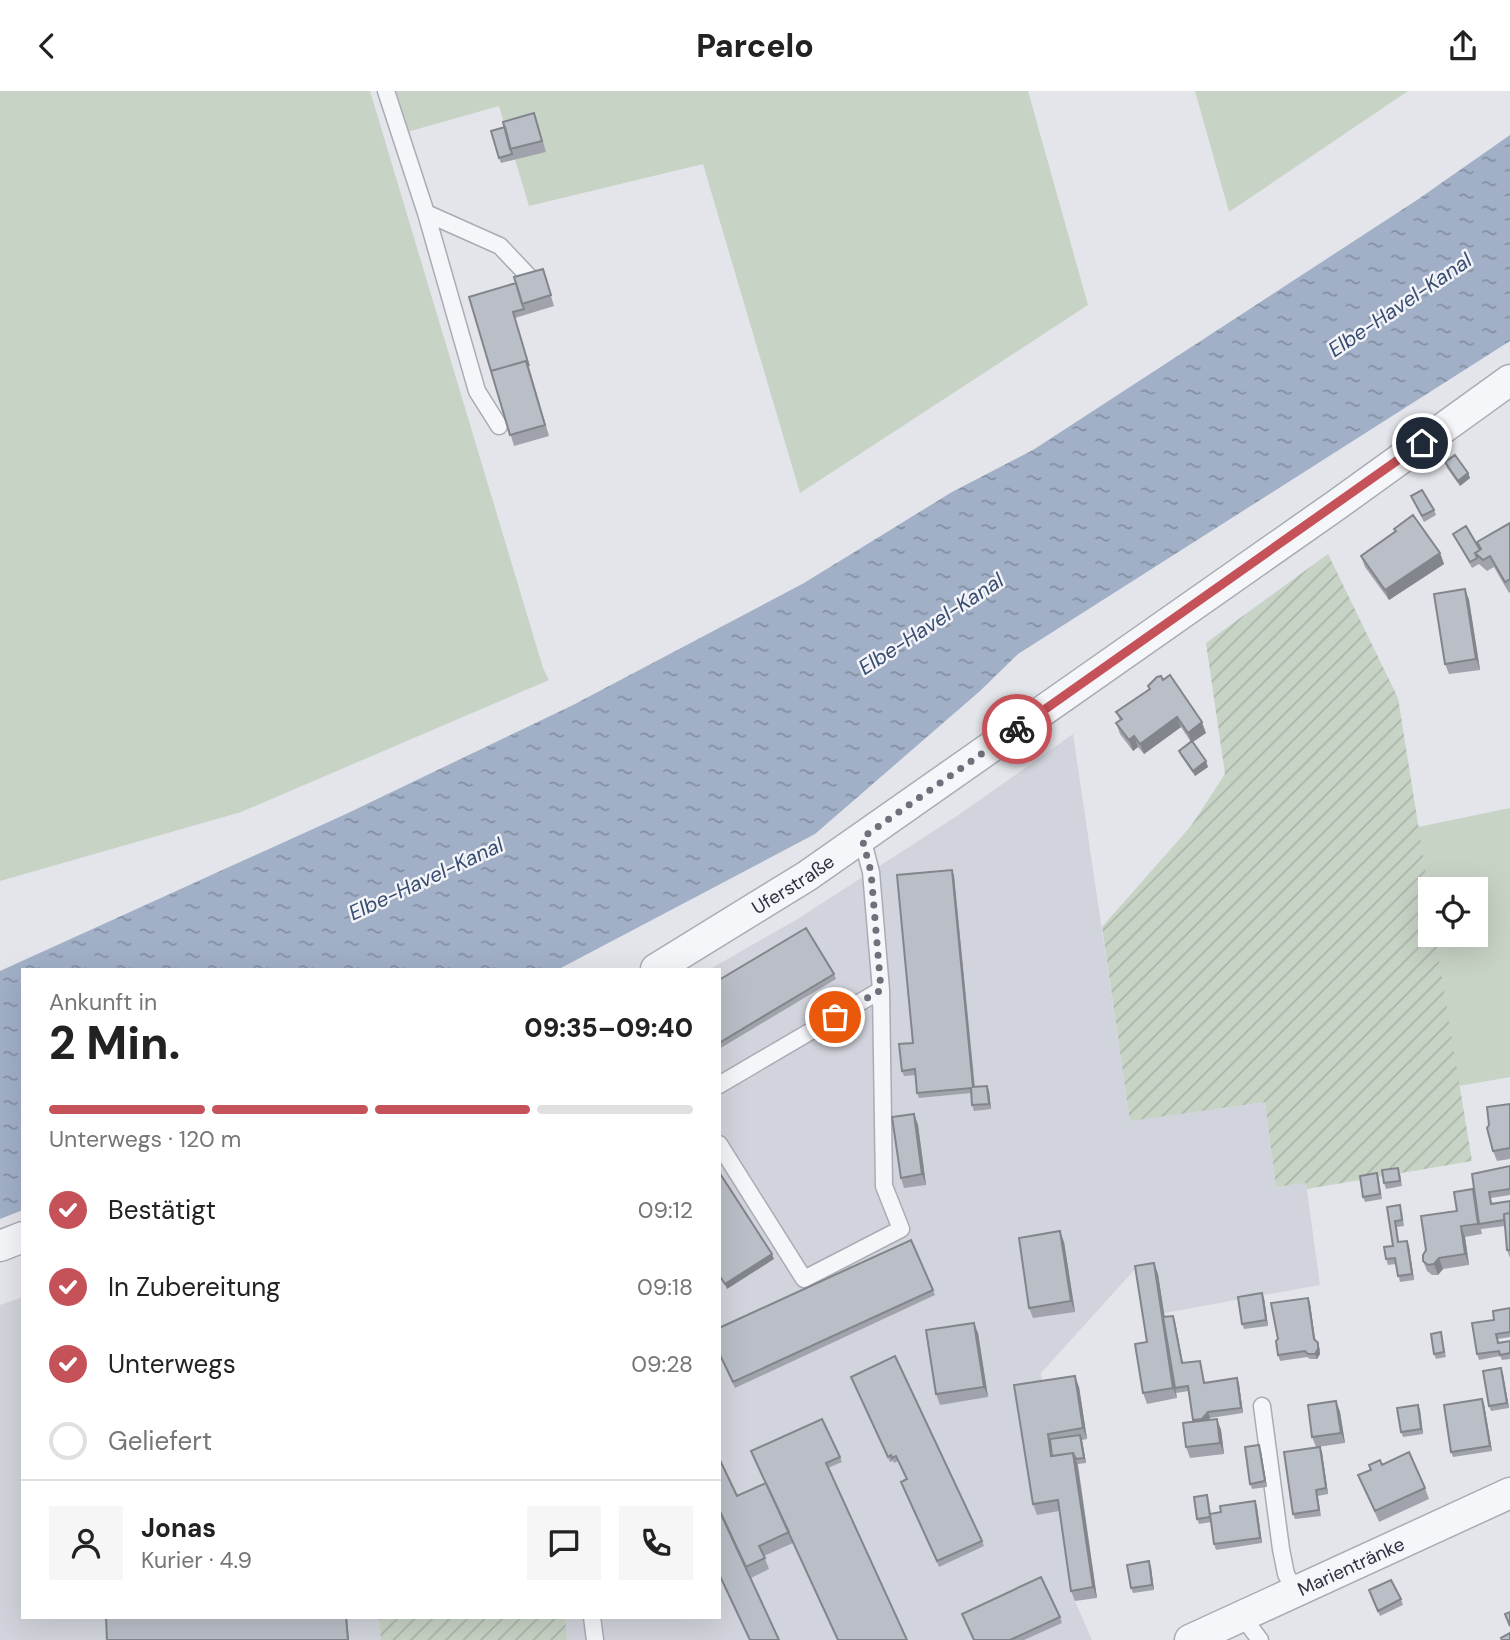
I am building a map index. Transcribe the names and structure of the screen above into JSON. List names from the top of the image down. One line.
{"streets":{"street":["Uferstraße","Marientränke"]},"water":["Elbe-Havel-Kanal"],"page":{"header":"Parcelo","heading":["2 Min.","Ankunft in","09:35–09:40"],"panel":["Jonas","Kurier · 4.9"],"bar":"Unterwegs · 120 m","list":[["Bestätigt","09:12"],["In Zubereitung","09:18"],["Unterwegs","09:28"],"Geliefert"]}}
